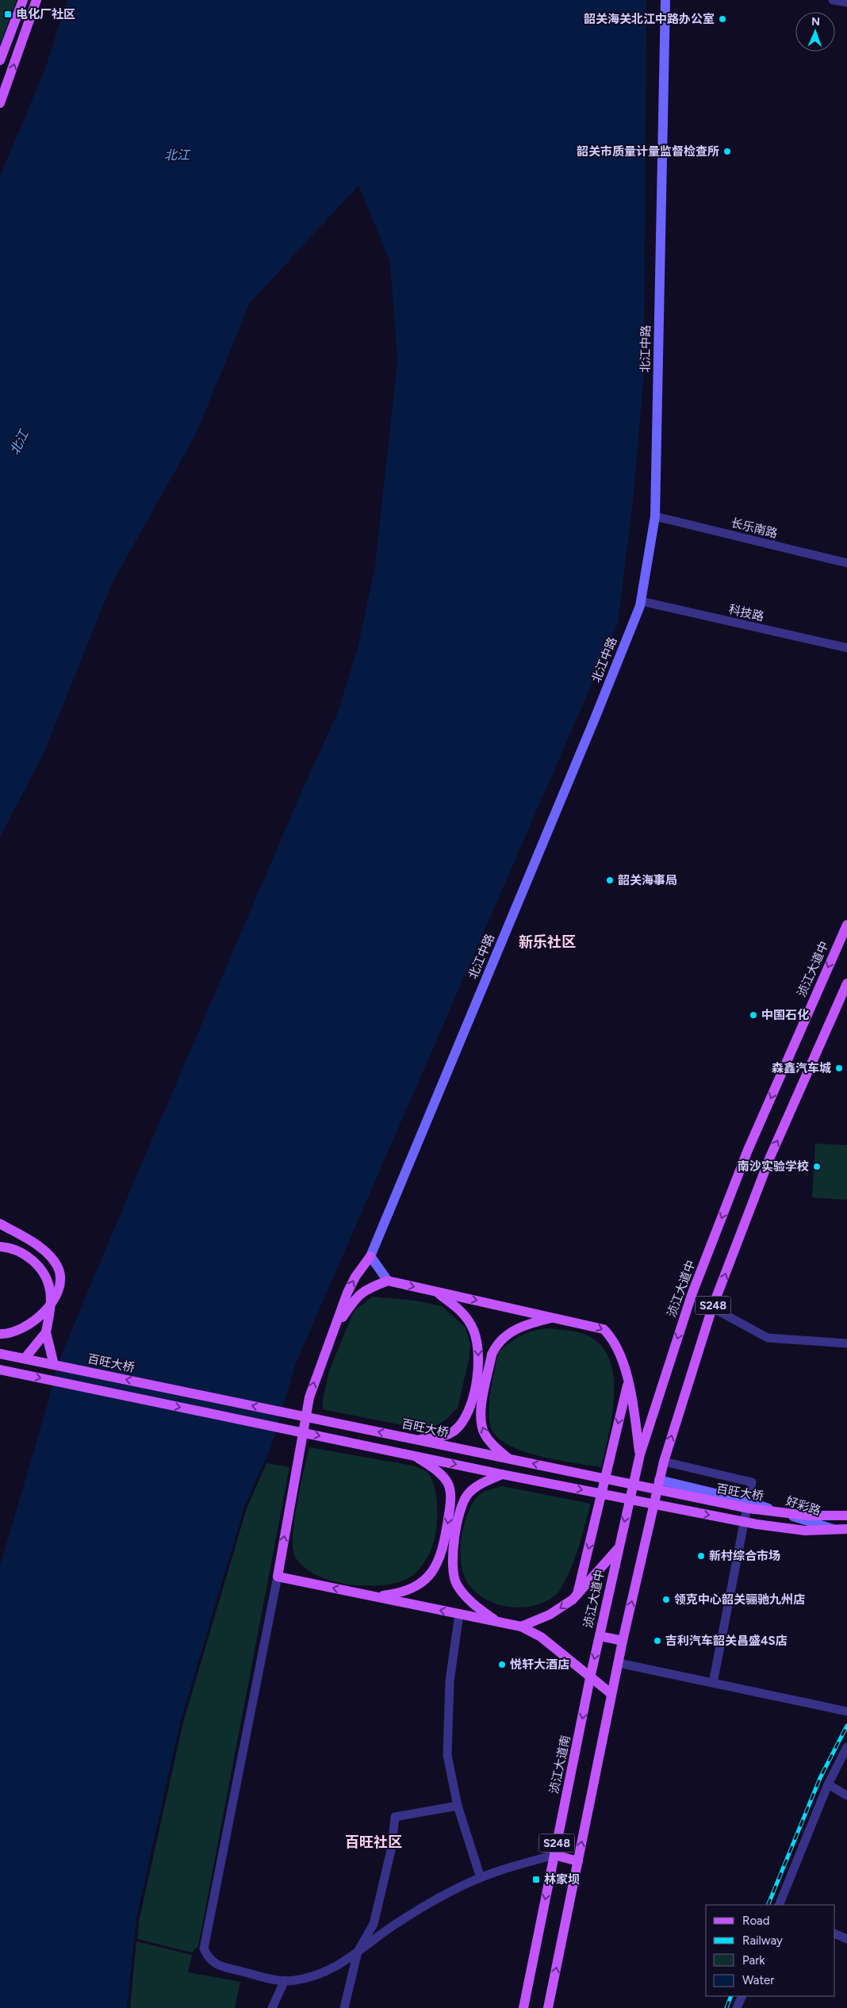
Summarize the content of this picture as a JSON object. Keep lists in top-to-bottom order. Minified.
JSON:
{"streets":{"main road":["浈江大道中","S248","百旺大桥","浈江大道南"],"street":["北江中路","长乐南路","科技路","好彩路"]},"crossings":[["北江中路","长乐南路"],["北江中路","科技路"],["浈江大道中","浈江大道南"],["S248","好彩路"],["S248","浈江大道南"]],"districts":["新乐社区","百旺社区"],"water":["北江"],"places":{"transit":["电化厂社区","林家坝"],"other":["韶关海关北江中路办公室","韶关市质量计量监督检查所","韶关海事局","中国石化","森鑫汽车城","南沙实验学校","新村综合市场","领克中心韶关骊驰九州店","吉利汽车韶关昌盛4S店","悦轩大酒店"]},"legend":["Road","Railway","Park","Water"],"north":"top"}
